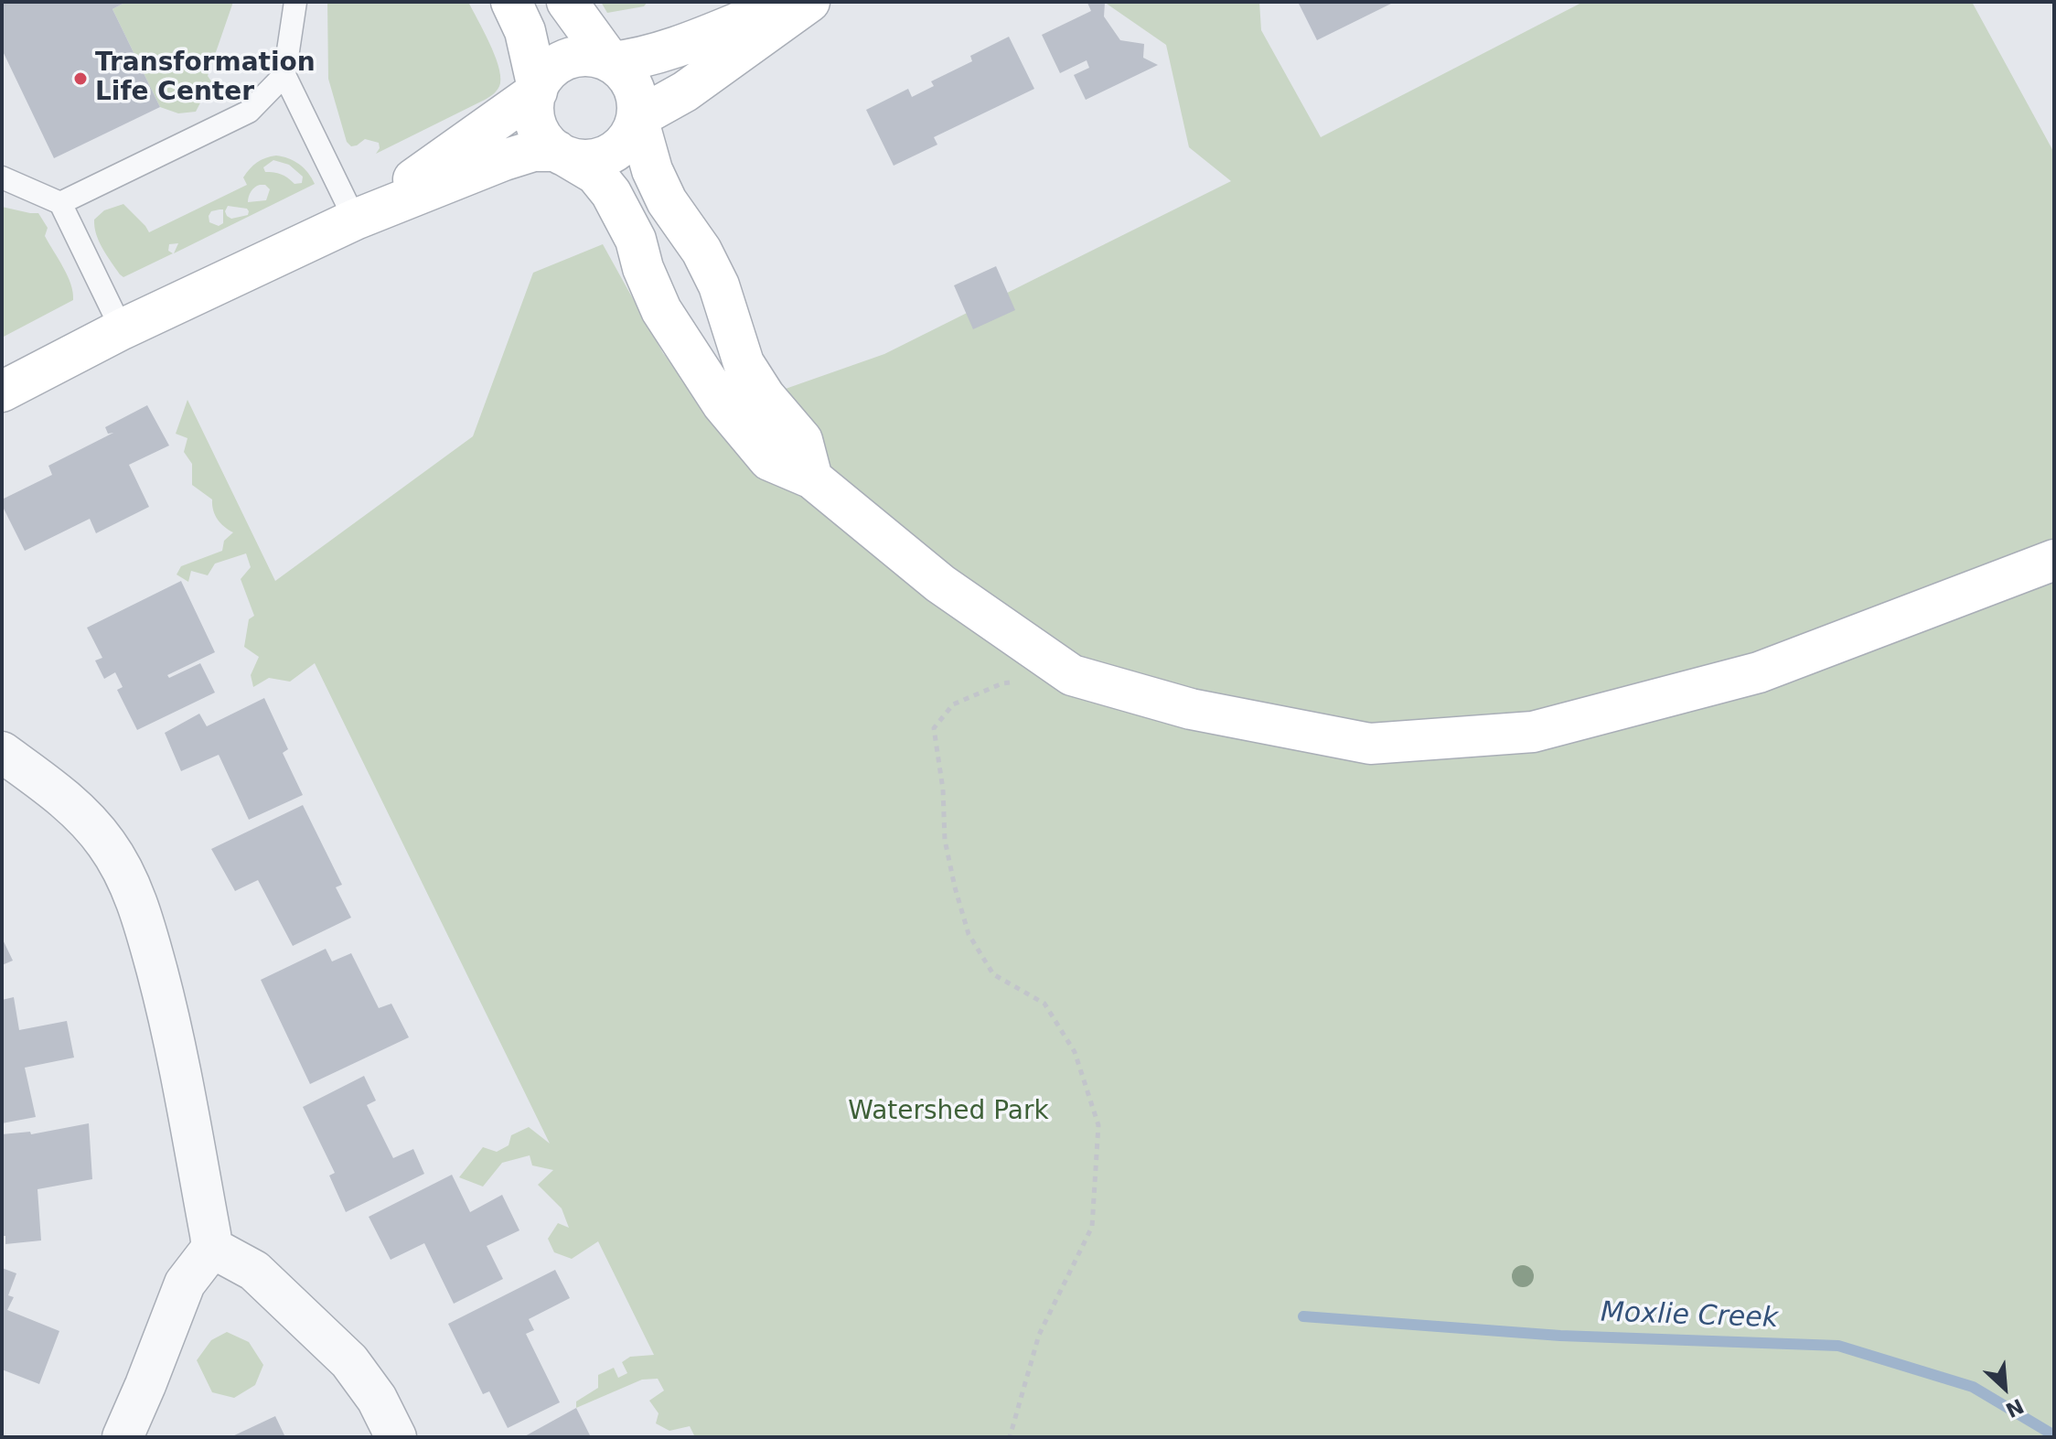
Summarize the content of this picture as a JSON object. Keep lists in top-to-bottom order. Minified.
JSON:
{"water":["Moxlie Creek"],"parks":["Watershed Park"],"places":["Transformation Life Center"],"north":"bottom right"}
